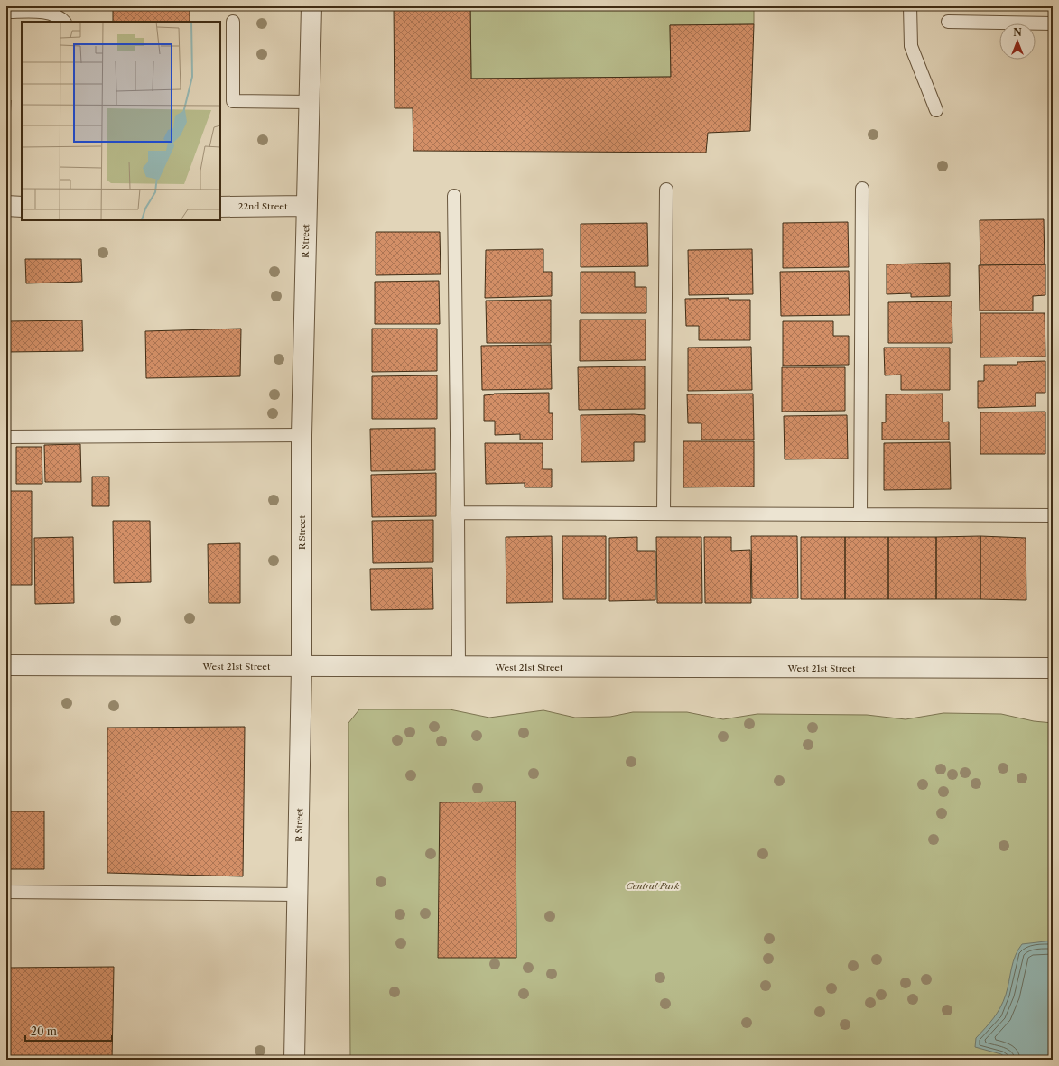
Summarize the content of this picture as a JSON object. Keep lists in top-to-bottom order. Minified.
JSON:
{"streets":{"street":["22nd Street","R Street","West 21st Street"]},"crossings":[["22nd Street","R Street"],["R Street","West 21st Street"]],"parks":["Central Park"],"scale_bar":"20 m","north":"top"}
